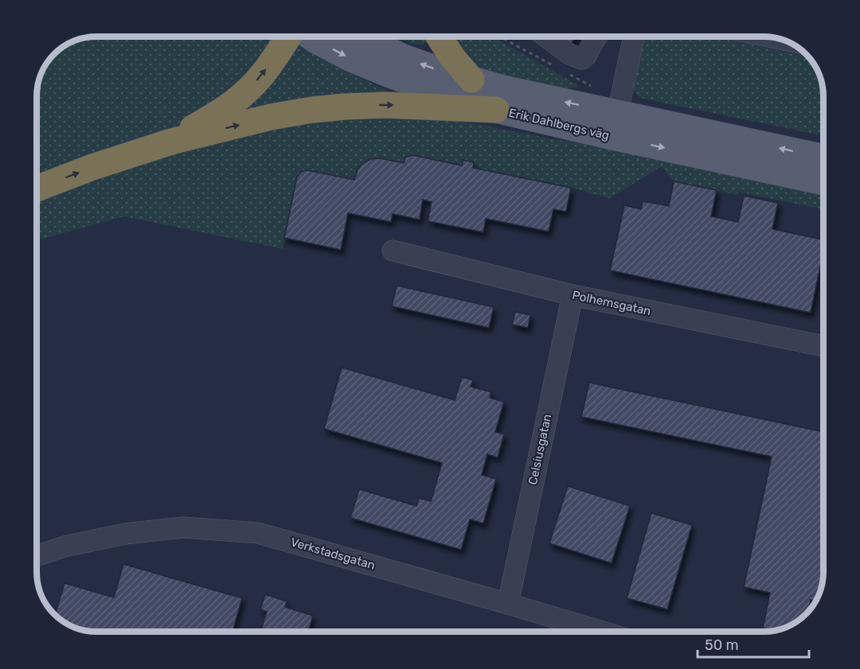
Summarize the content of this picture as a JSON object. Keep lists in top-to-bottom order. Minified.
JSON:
{"streets":{"main road":["Erik Dahlbergs väg"],"street":["Polhemsgatan","Celsiusgatan","Verkstadsgatan"]},"crossings":[["Polhemsgatan","Celsiusgatan"],["Celsiusgatan","Verkstadsgatan"]],"scale_bar":"50 m"}
